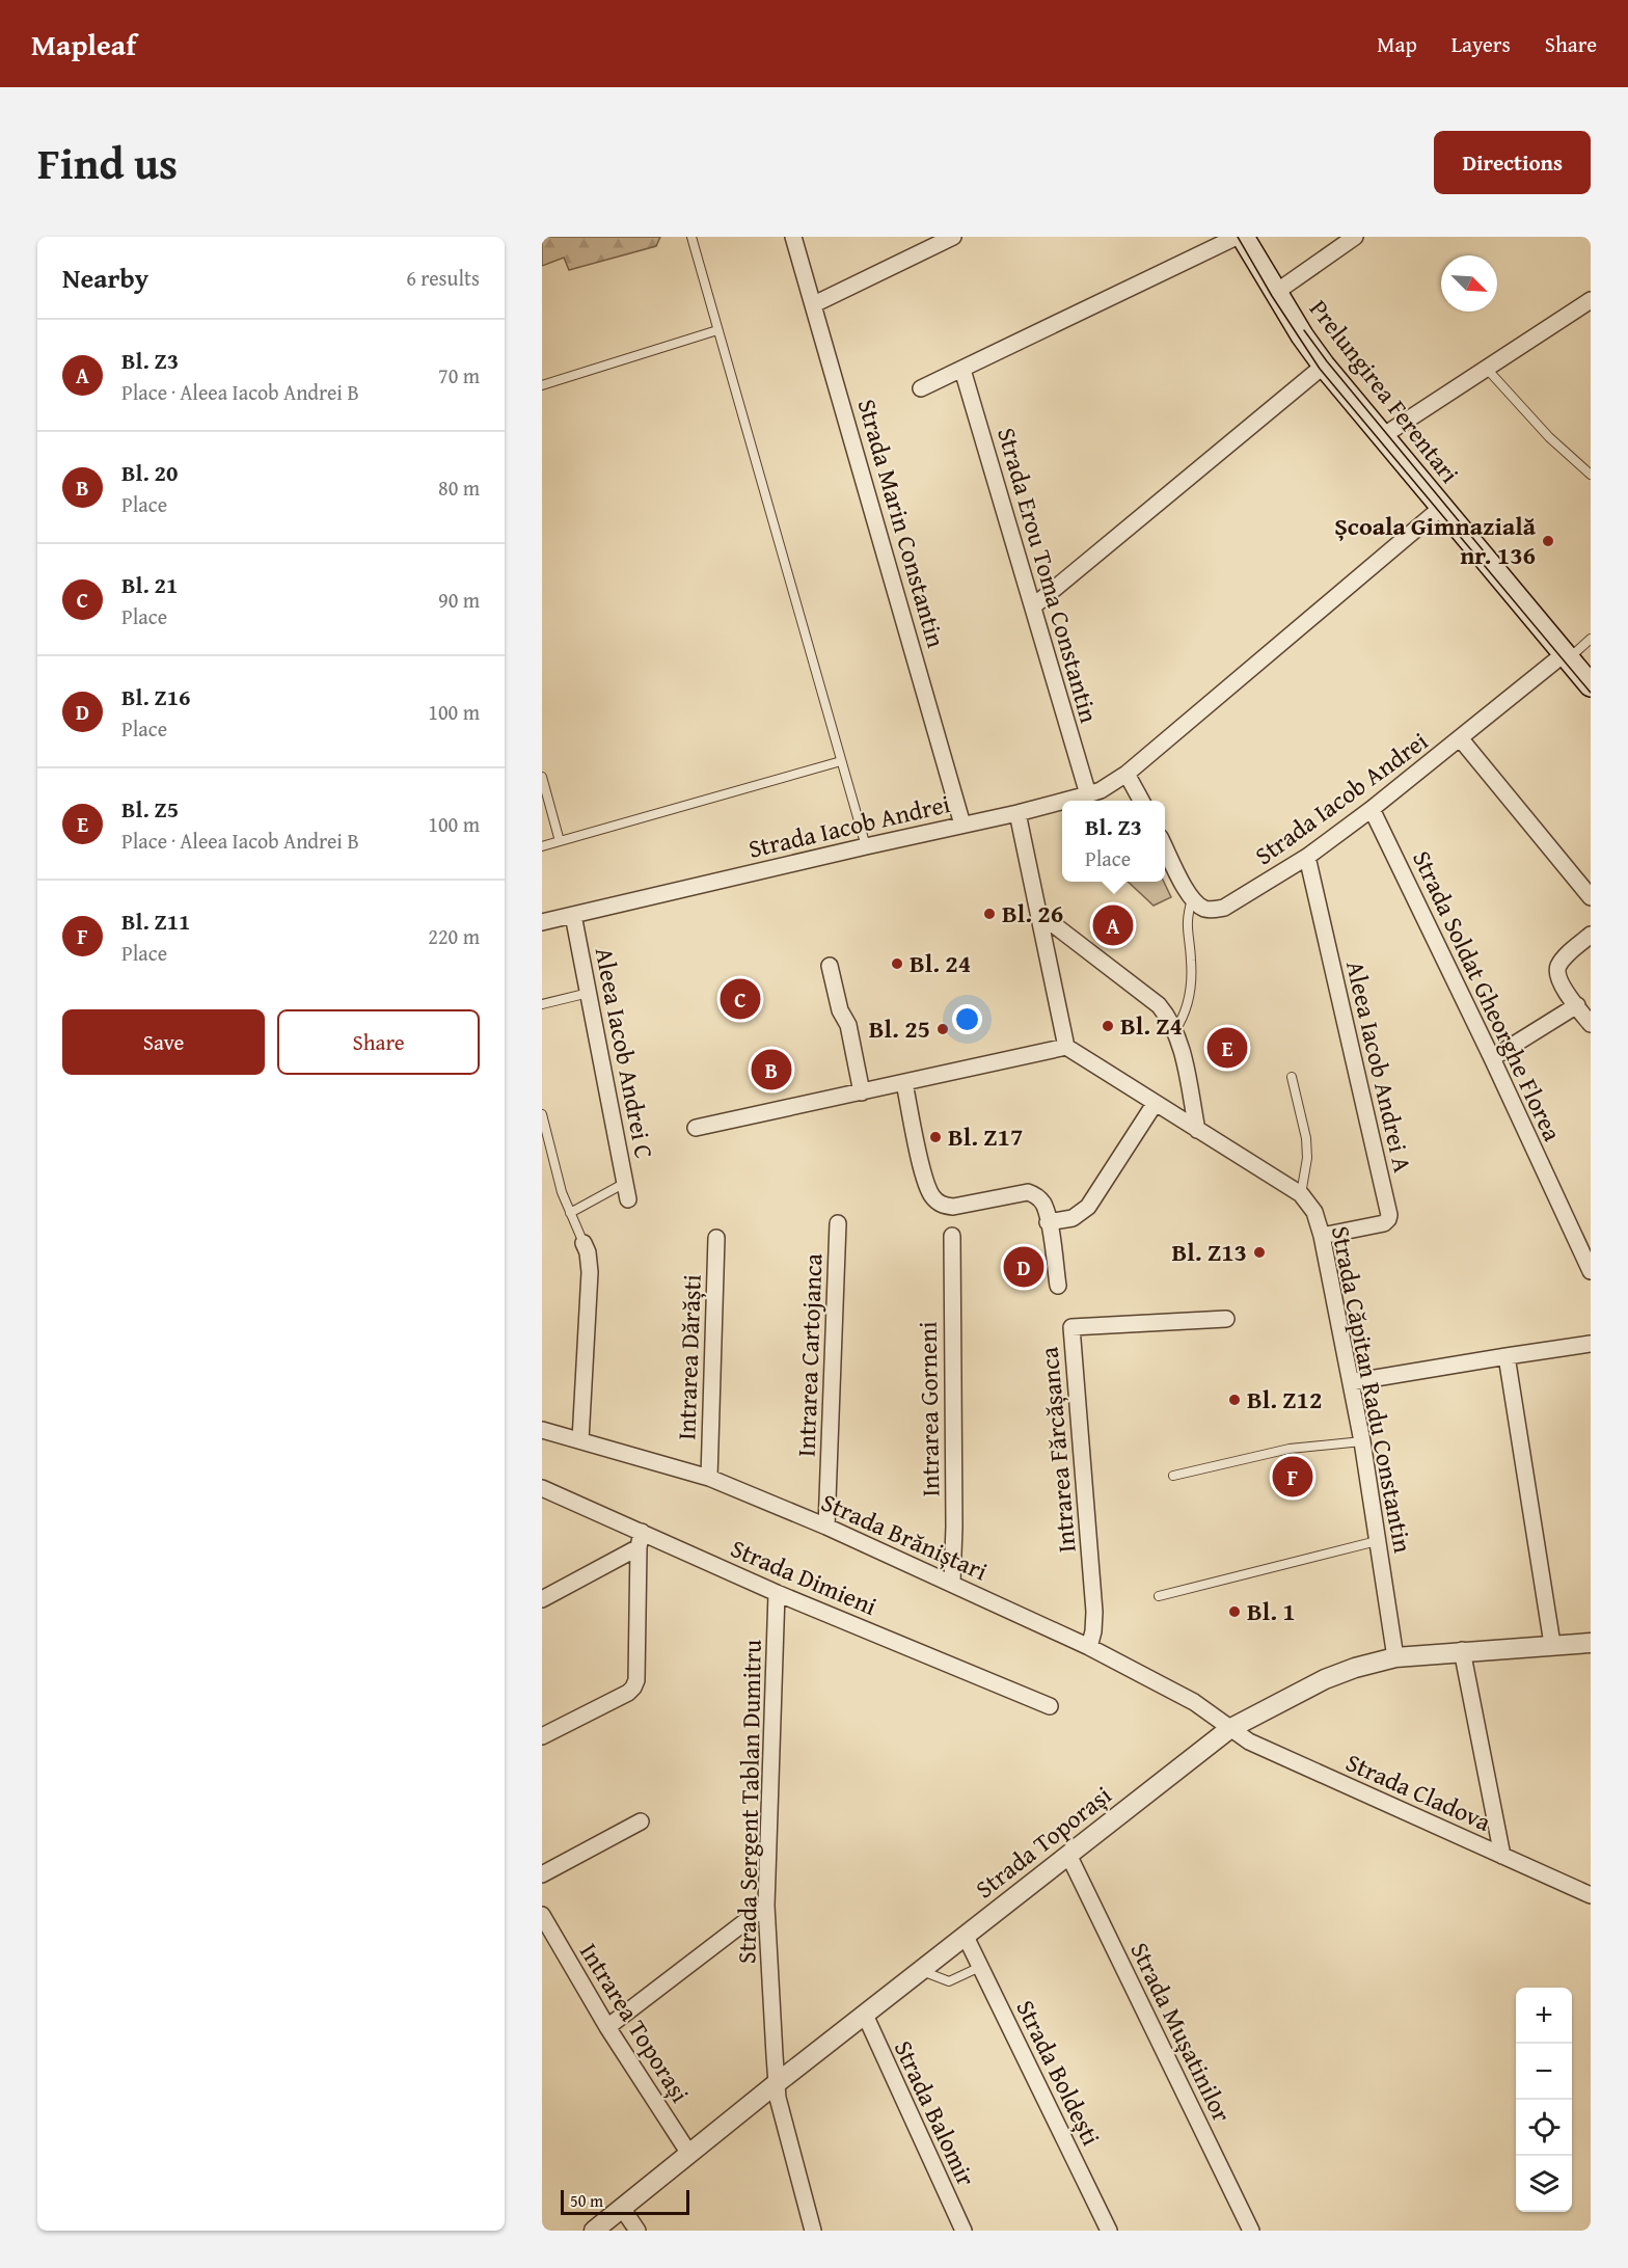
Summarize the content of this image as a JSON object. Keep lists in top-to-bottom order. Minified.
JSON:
{"streets":{"main road":["Prelungirea Ferentari"],"street":["Strada Marin Constantin","Strada Erou Toma Constantin","Strada Iacob Andrei","Strada Soldat Gheorghe Florea","Aleea Iacob Andrei C","Aleea Iacob Andrei A","Intrarea Cartojanca","Intrarea Dărăști","Strada Căpitan Radu Constantin","Intrarea Gorneni","Intrarea Fărcășanca","Strada Brăniștari","Strada Dimieni","Strada Cladova","Strada Sergent Tablan Dumitru","Strada Toporași","Intrarea Toporași","Strada Mușatinilor","Strada Boldești","Strada Balomir"]},"crossings":[["Prelungirea Ferentari","Strada Iacob Andrei"],["Strada Marin Constantin","Strada Iacob Andrei"],["Strada Erou Toma Constantin","Strada Iacob Andrei"],["Strada Iacob Andrei","Strada Soldat Gheorghe Florea"],["Strada Iacob Andrei","Aleea Iacob Andrei C"],["Strada Iacob Andrei","Aleea Iacob Andrei A"],["Aleea Iacob Andrei A","Strada Căpitan Radu Constantin"],["Intrarea Cartojanca","Strada Brăniștari"],["Intrarea Dărăști","Strada Brăniștari"],["Strada Căpitan Radu Constantin","Strada Toporași"],["Intrarea Gorneni","Strada Brăniștari"],["Intrarea Fărcășanca","Strada Brăniștari"],["Strada Brăniștari","Strada Cladova"],["Strada Brăniștari","Strada Toporași"],["Strada Dimieni","Strada Sergent Tablan Dumitru"],["Strada Cladova","Strada Toporași"],["Strada Sergent Tablan Dumitru","Strada Toporași"],["Strada Toporași","Intrarea Toporași"],["Strada Toporași","Strada Mușatinilor"],["Strada Toporași","Strada Boldești"],["Strada Toporași","Strada Balomir"]],"places":["Școala Gimnazială nr. 136","Bl. 26","Bl. 24","Bl. Z4","Bl. 25","Bl. Z17","Bl. Z13","Bl. Z12","Bl. 1"],"scale_bar":"50 m","north":"bottom right","page":{"header":"Mapleaf","nav":["Map","Layers","Share"],"title":"Find us","buttons":["Directions",["Save","Share"]],"heading":["Nearby","6 results"],"list":[{"mark":"A","name":"Bl. Z3","note":"Place · Aleea Iacob Andrei B","value":"70 m"},{"mark":"B","name":"Bl. 20","note":"Place","value":"80 m"},{"mark":"C","name":"Bl. 21","note":"Place","value":"90 m"},{"mark":"D","name":"Bl. Z16","note":"Place","value":"100 m"},{"mark":"E","name":"Bl. Z5","note":"Place · Aleea Iacob Andrei B","value":"100 m"},{"mark":"F","name":"Bl. Z11","note":"Place","value":"220 m"}],"popup":["Bl. Z3","Place"],"pins":["A","C","E","B","D","F"],"map_buttons":["+","−"],"scale":"50 m"}}
